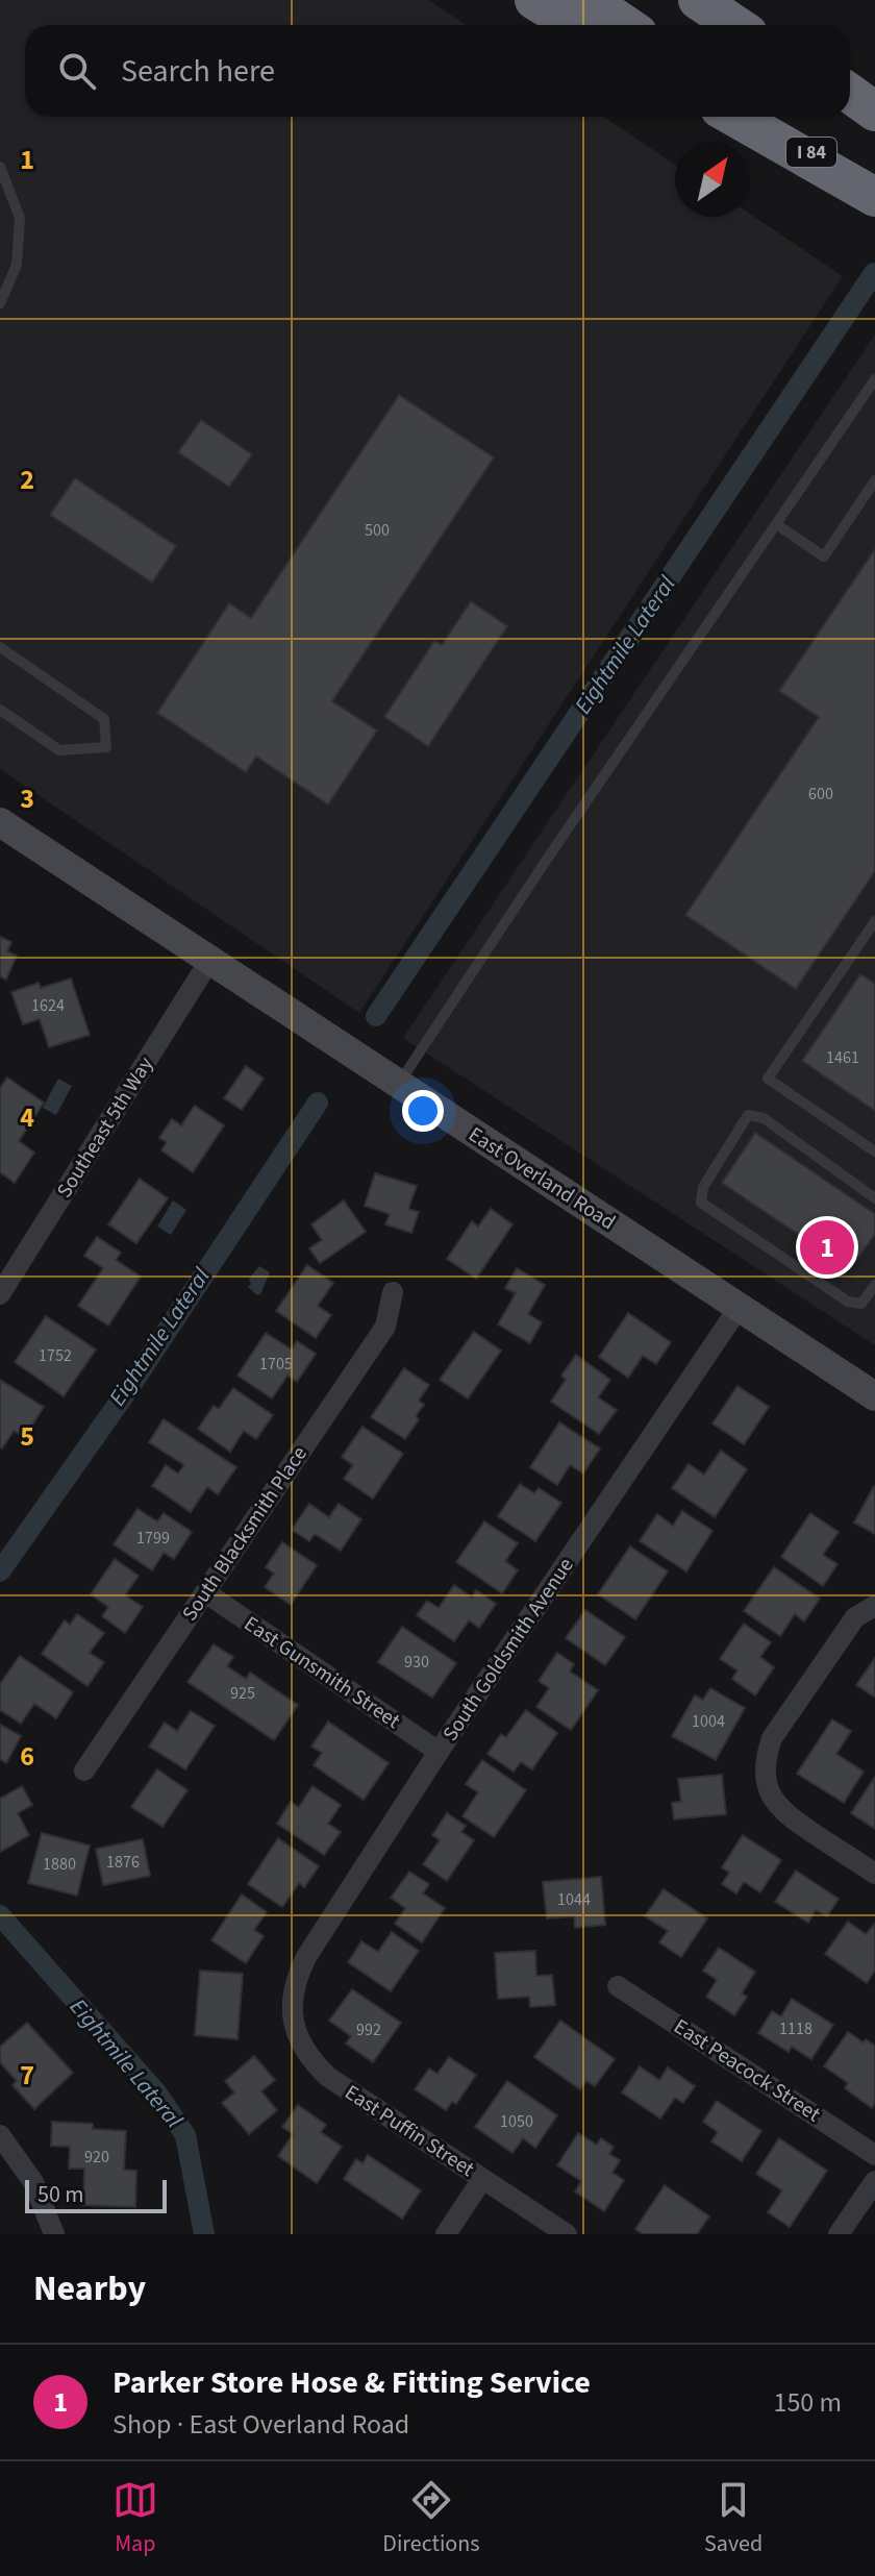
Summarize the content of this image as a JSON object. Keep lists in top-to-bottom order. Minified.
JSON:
{"streets":{"highway":["I 84"],"main road":["East Overland Road"],"street":["Southeast 5th Way","South Blacksmith Place","South Goldsmith Avenue","East Gunsmith Street","East Peacock Street","East Puffin Street"]},"crossings":[["Southeast 5th Way","East Overland Road"],["East Overland Road","South Goldsmith Avenue"],["South Blacksmith Place","East Gunsmith Street"],["South Goldsmith Avenue","East Gunsmith Street"],["South Goldsmith Avenue","East Puffin Street"]],"water":["Eightmile Lateral"],"house_numbers":["500","600","1624","1461","1752","1705","1799","930","925","1004","1876","1880","1044","1118","992","1050","920"],"scale_bar":"50 m","north":"top right","page":{"search":"Search here","pins":"1","scale":"50 m","heading":"Nearby","list":[{"mark":"1","name":"Parker Store Hose & Fitting Service","note":"Shop · East Overland Road","value":"150 m"}],"nav":["Map","Directions","Saved"]},"grid":{"rows":["1","2","3","4","5","6","7"]}}
